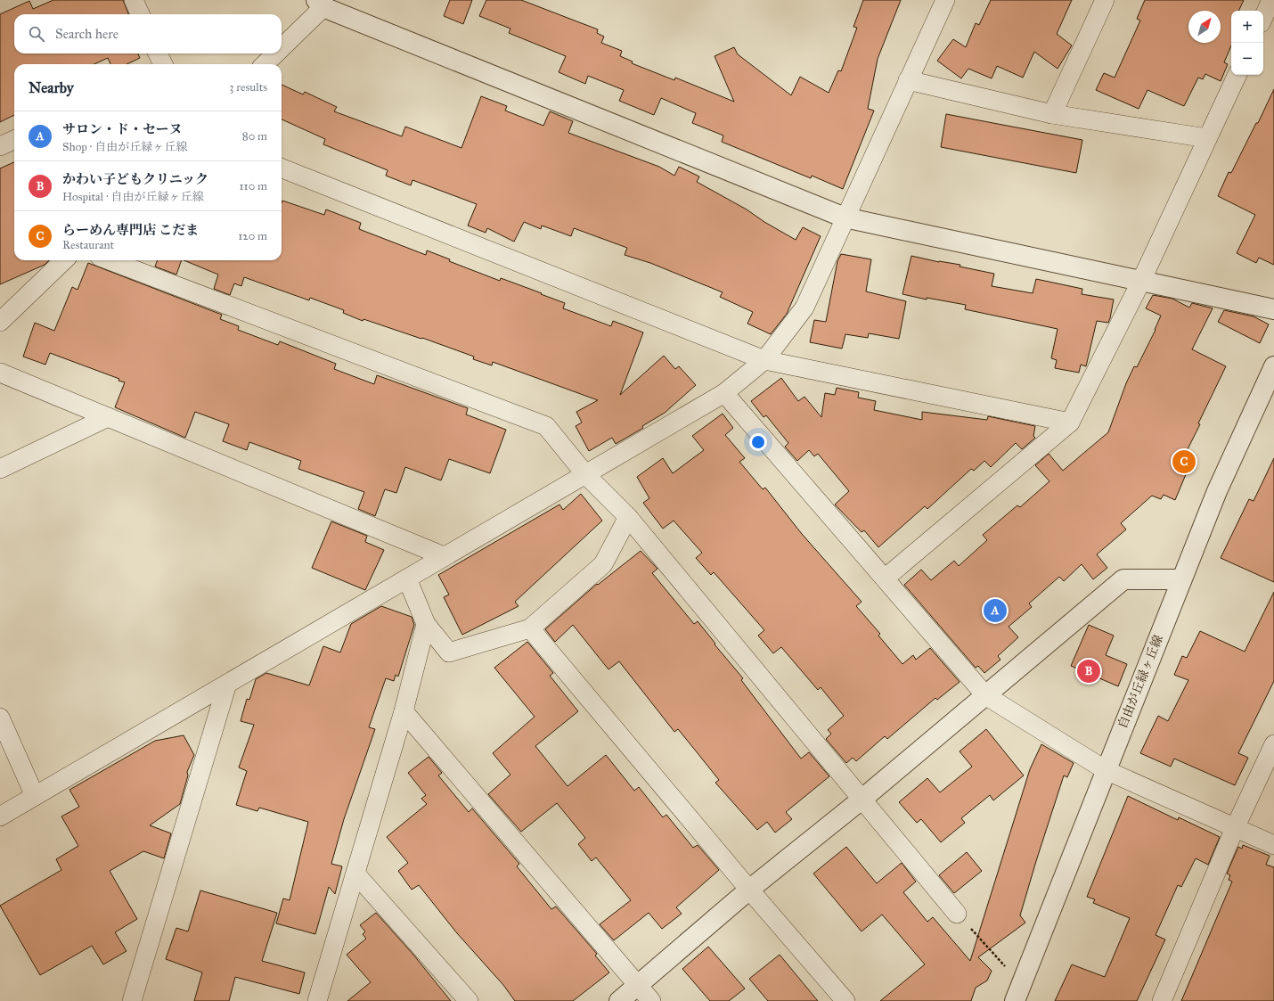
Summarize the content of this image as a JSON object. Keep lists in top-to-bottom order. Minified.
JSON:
{"streets":{"street":["自由が丘緑ヶ丘線"]},"north":"top right","page":{"map_buttons":["+","−"],"search":"Search here","heading":["Nearby","3 results"],"list":[{"mark":"A","name":"サロン・ド・セーヌ","note":"Shop · 自由が丘緑ヶ丘線","value":"80 m"},{"mark":"B","name":"かわい子どもクリニック","note":"Hospital · 自由が丘緑ヶ丘線","value":"110 m"},{"mark":"C","name":"らーめん専門店 こだま","note":"Restaurant","value":"120 m"}],"pins":["C","A","B"]}}
